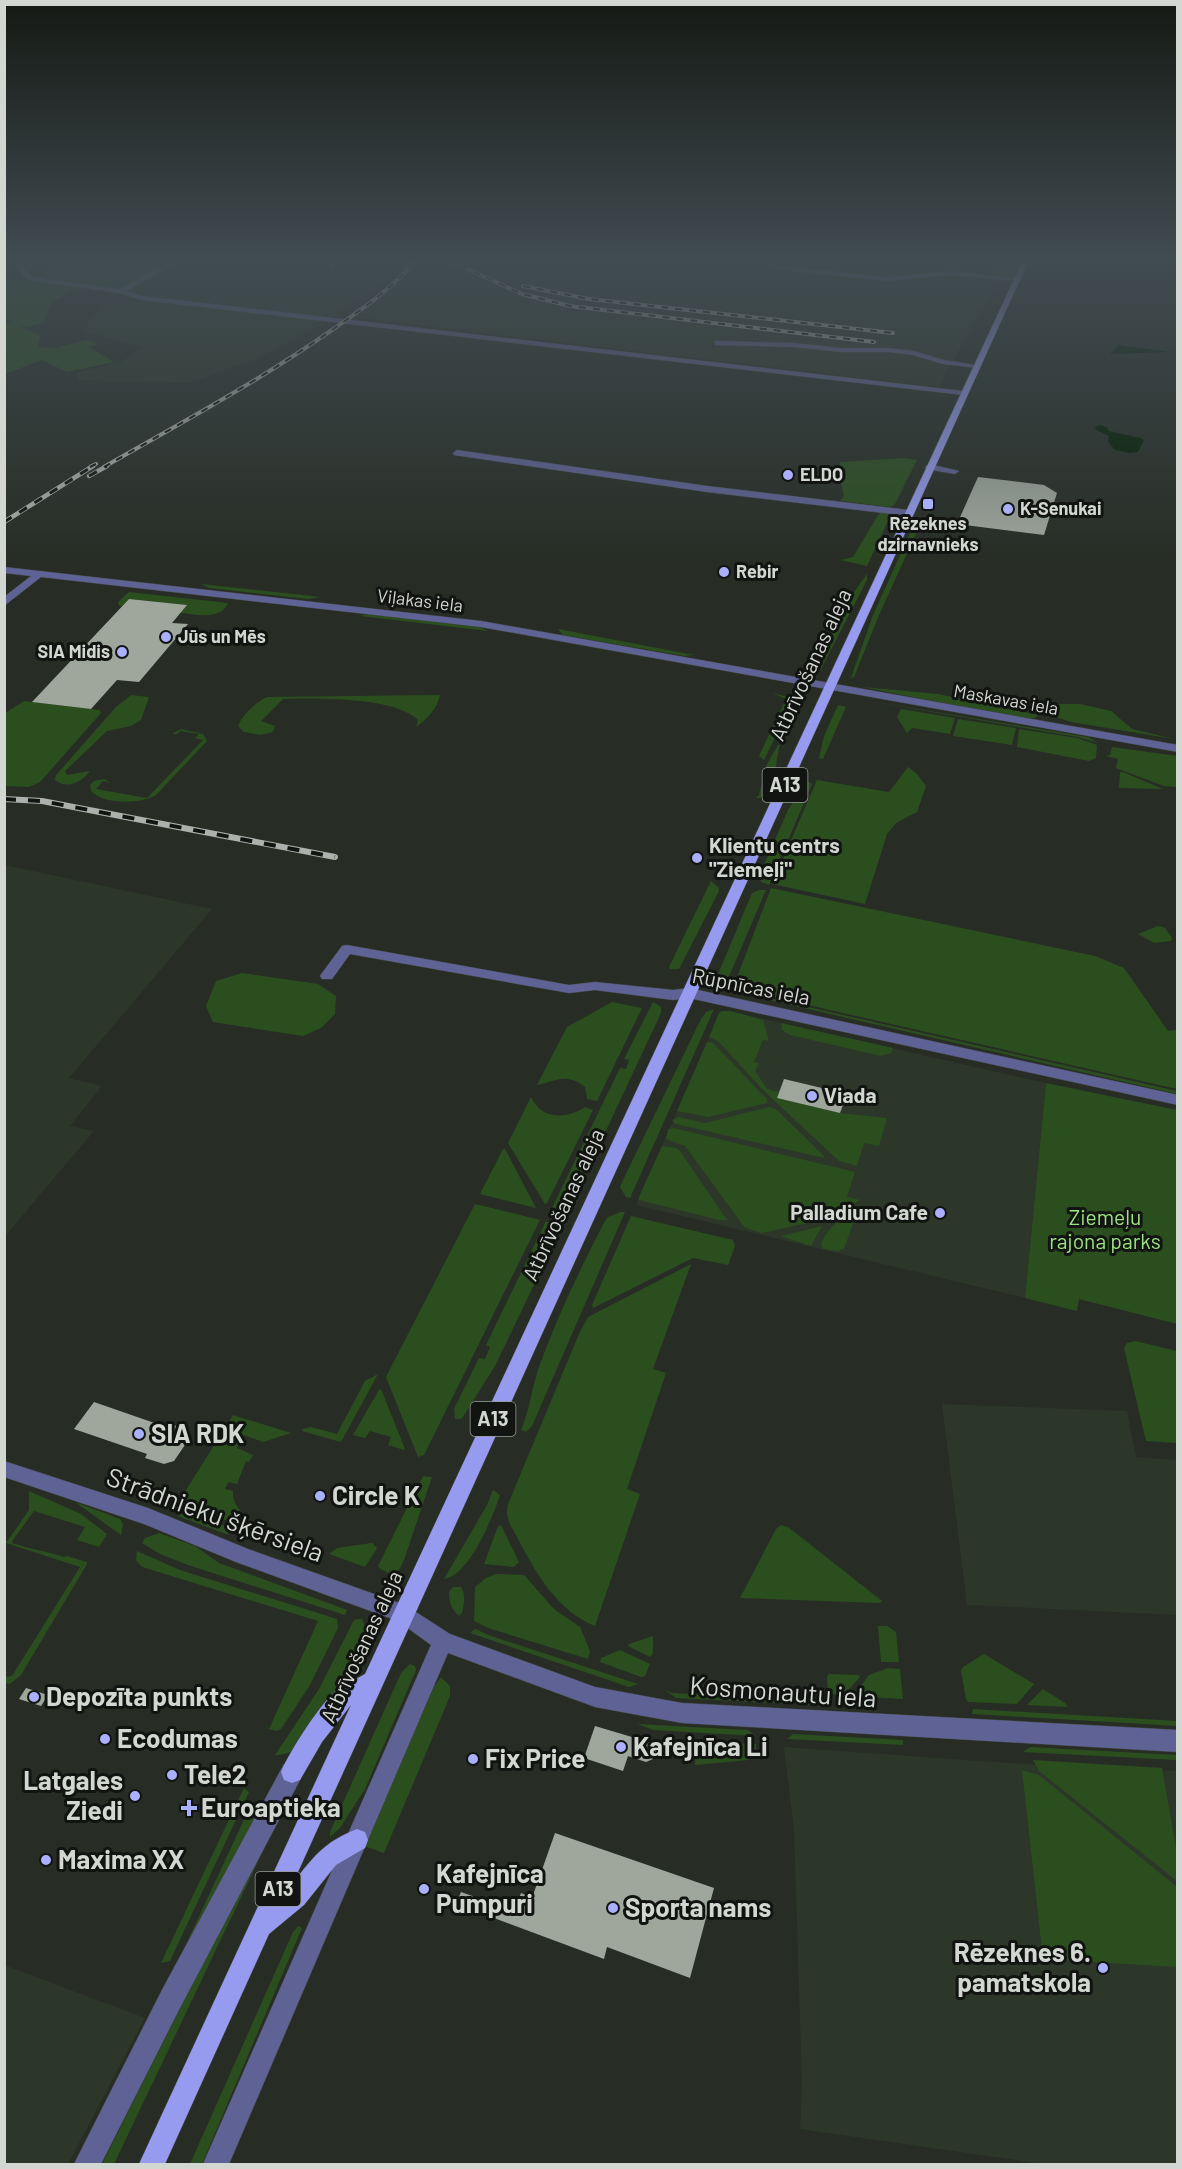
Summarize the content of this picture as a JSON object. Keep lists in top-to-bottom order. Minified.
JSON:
{"streets":{"main road":["Atbrīvošanas aleja","A13"],"street":["Viļakas iela","Maskavas iela","Rūpnīcas iela","Strādnieku šķērsiela","Kosmonautu iela"]},"crossings":[["Viļakas iela","Atbrīvošanas aleja"],["Viļakas iela","Maskavas iela"],["Atbrīvošanas aleja","Maskavas iela"],["Atbrīvošanas aleja","Rūpnīcas iela"],["Atbrīvošanas aleja","Strādnieku šķērsiela"],["Atbrīvošanas aleja","Kosmonautu iela"],["Strādnieku šķērsiela","Kosmonautu iela"]],"parks":["Ziemeļu rajona parks"],"places":{"other":["ELDO","K-Senukai","Rebir","Jūs un Mēs","SIA Midis","Klientu centrs \"Ziemeļi\"","Viada","Palladium Cafe","SIA RDK","Circle K","Depozīta punkts","Ecodumas","Kafejnīca Li","Fix Price","Tele2","Latgales Ziedi","Maxima XX","Kafejnīca Pumpuri","Sporta nams","Rēzeknes 6. pamatskola"],"transit":["Rēzeknes dzirnavnieks"],"health":["Euroaptieka"]}}
